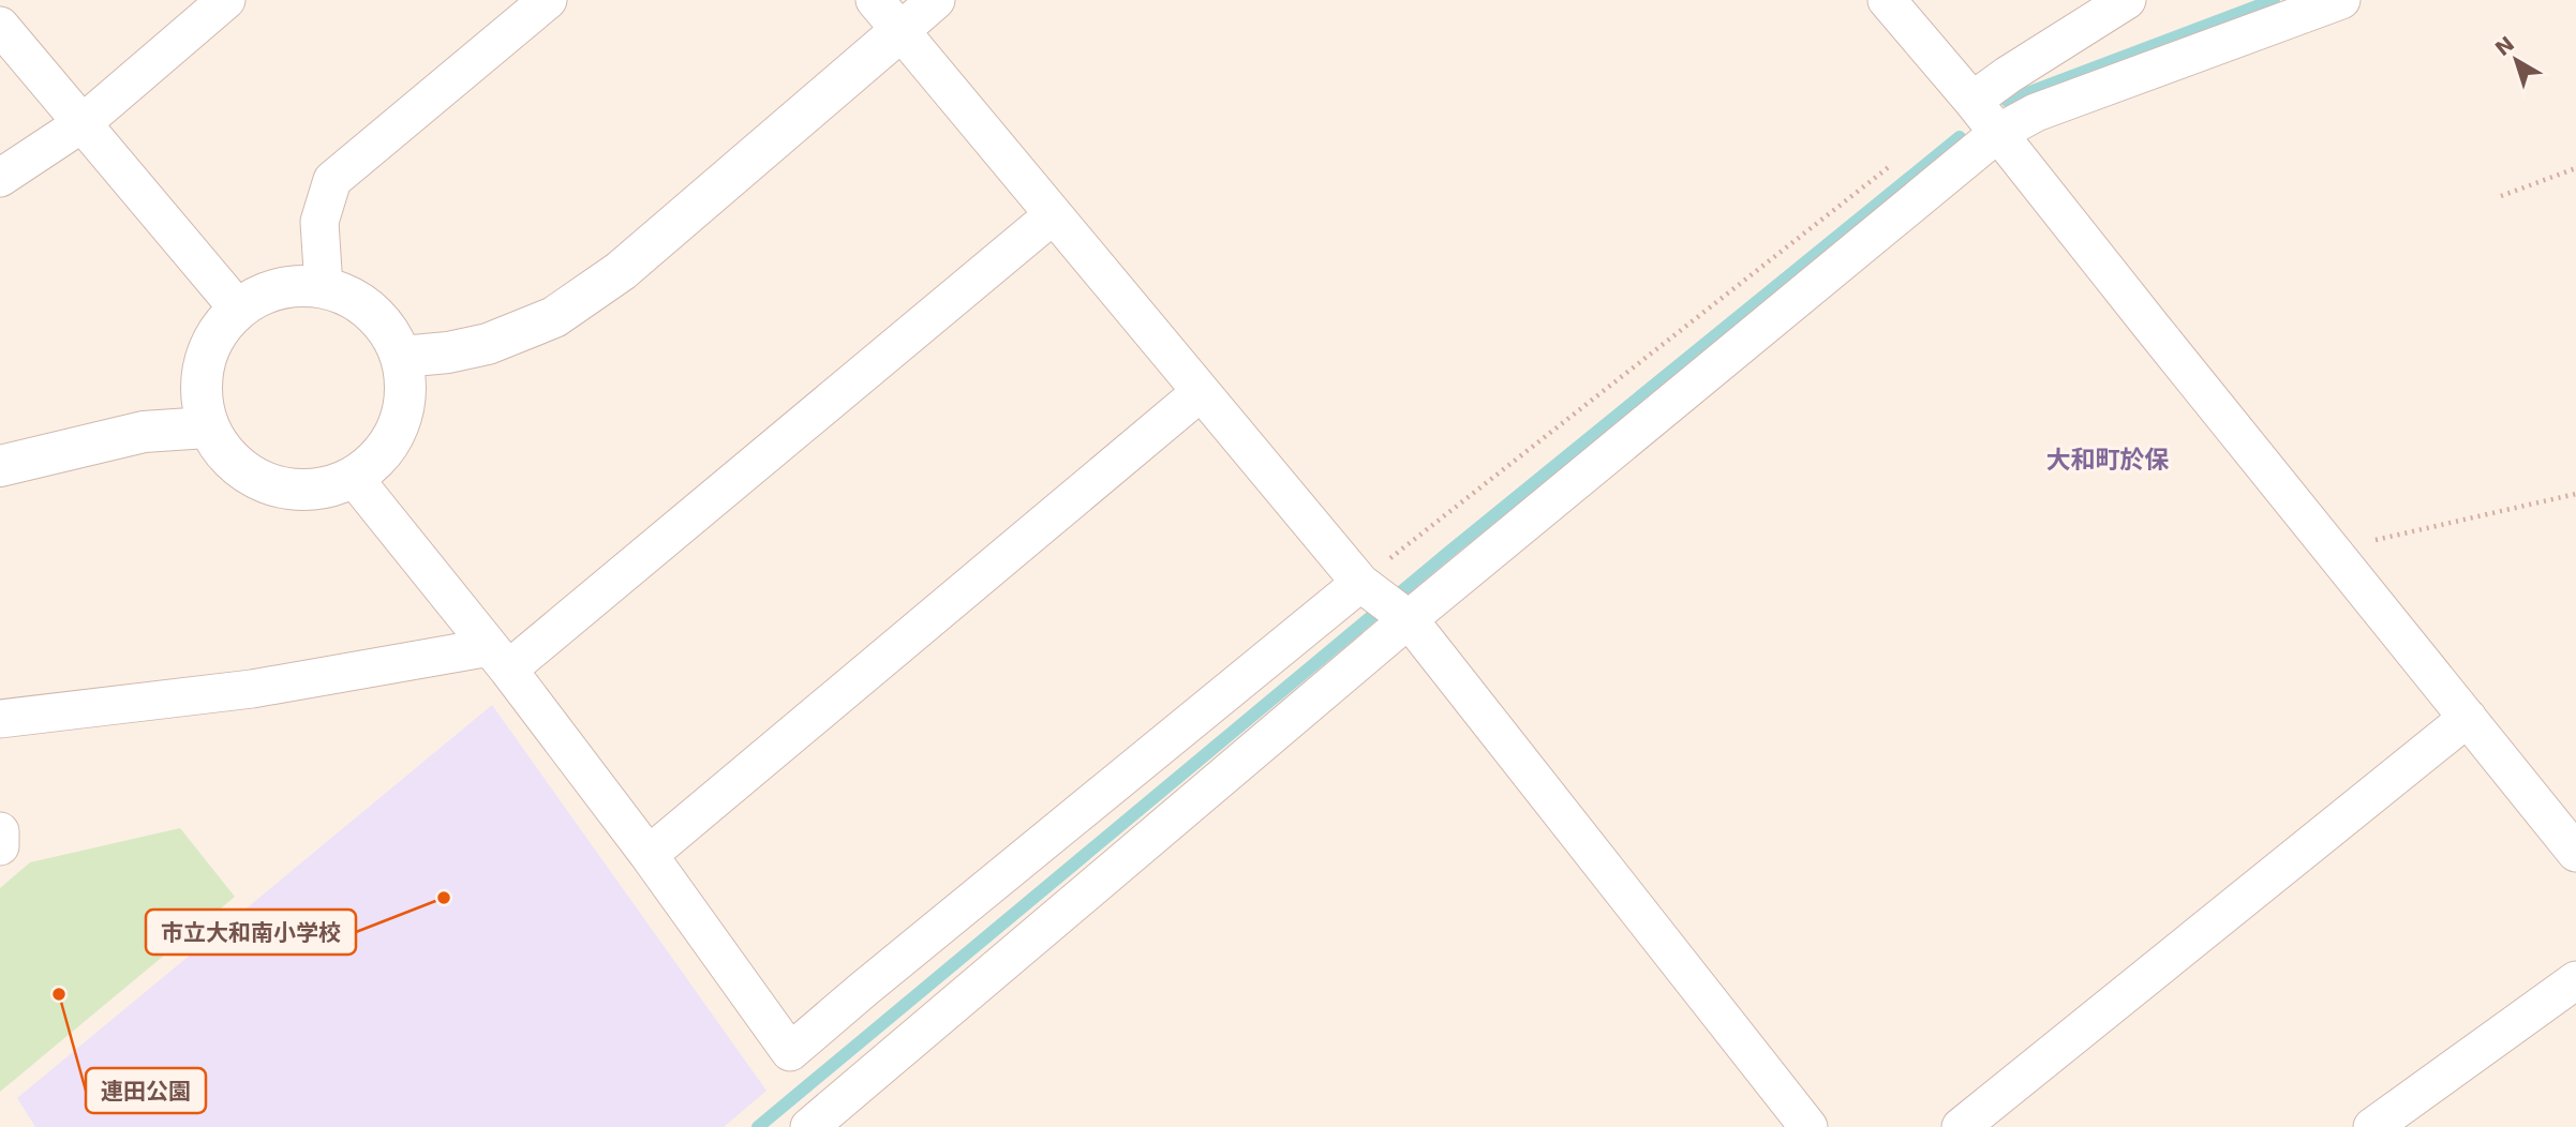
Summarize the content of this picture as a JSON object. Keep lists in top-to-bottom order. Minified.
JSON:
{"districts":["大和町於保"],"places":["市立大和南小学校","連田公園"],"north":"top left"}
